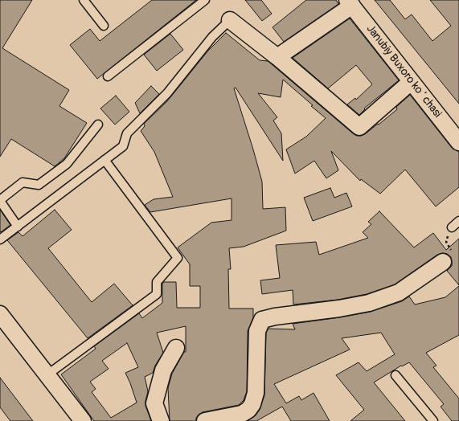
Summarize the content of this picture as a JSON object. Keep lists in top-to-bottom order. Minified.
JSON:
{"streets":{"street":["Janubiy Buxoro koʻchasi"]}}
